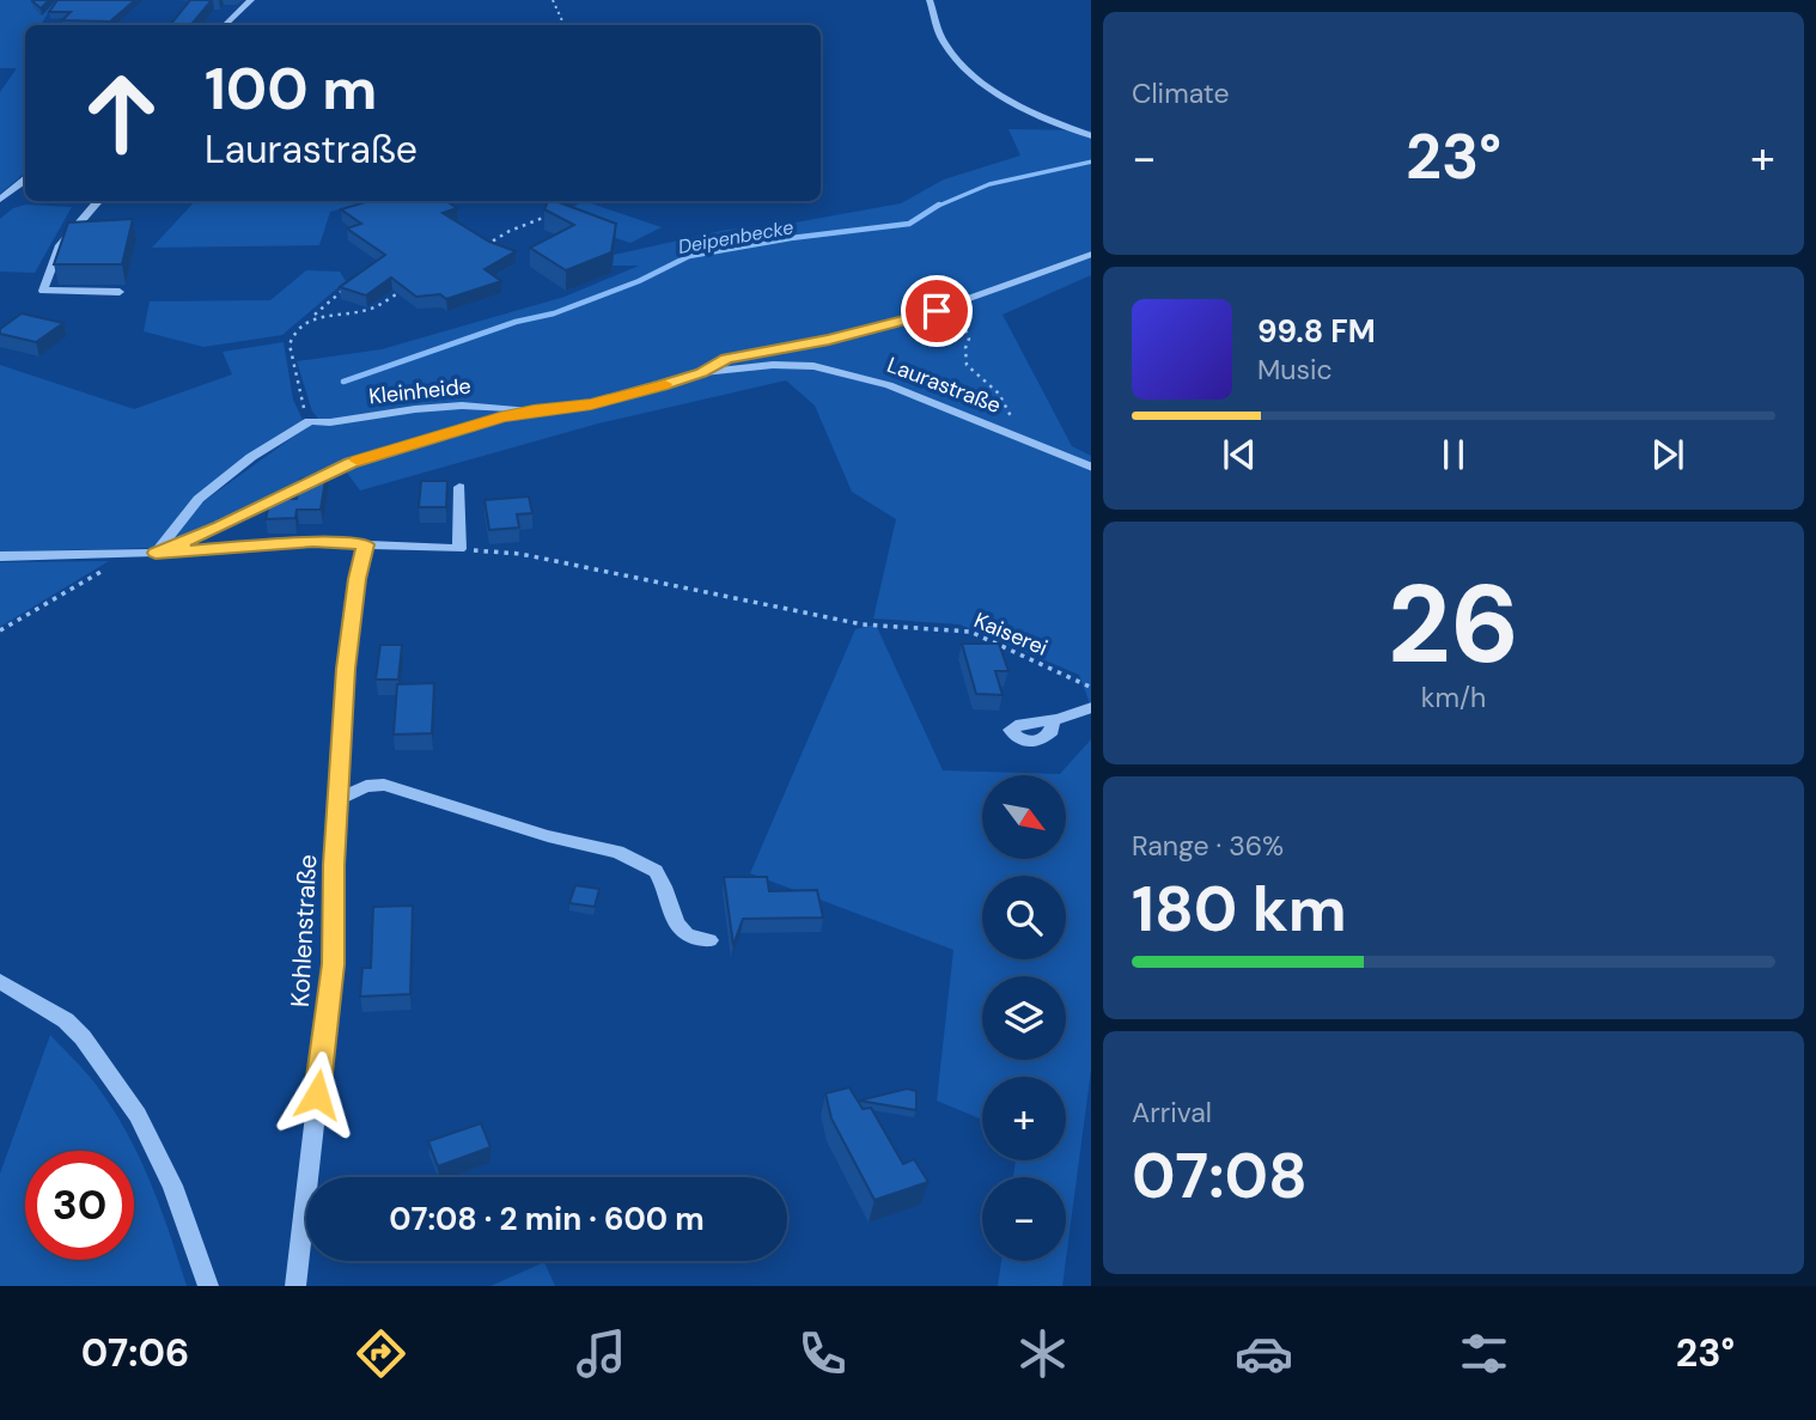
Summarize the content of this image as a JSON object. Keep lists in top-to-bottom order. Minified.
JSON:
{"streets":{"street":["Laurastraße","Kleinheide","Kohlenstraße"],"path":["Kaiserei"]},"crossings":[["Laurastraße","Kleinheide"],["Laurastraße","Kaiserei"],["Laurastraße","Kohlenstraße"]],"water":["Deipenbecke"],"north":"bottom right","page":{"tile":["Climate",["26","km/h"],["Range · 36%","180 km"],["Arrival","07:08"]],"turn":["100 m","Laurastraße"],"heat":["−","23°","+"],"song":["99.8 FM","Music"],"map_buttons":["+","−"],"limit":"30","trip":"07:08 · 2 min · 600 m","tabs":["07:06","23°"]}}
